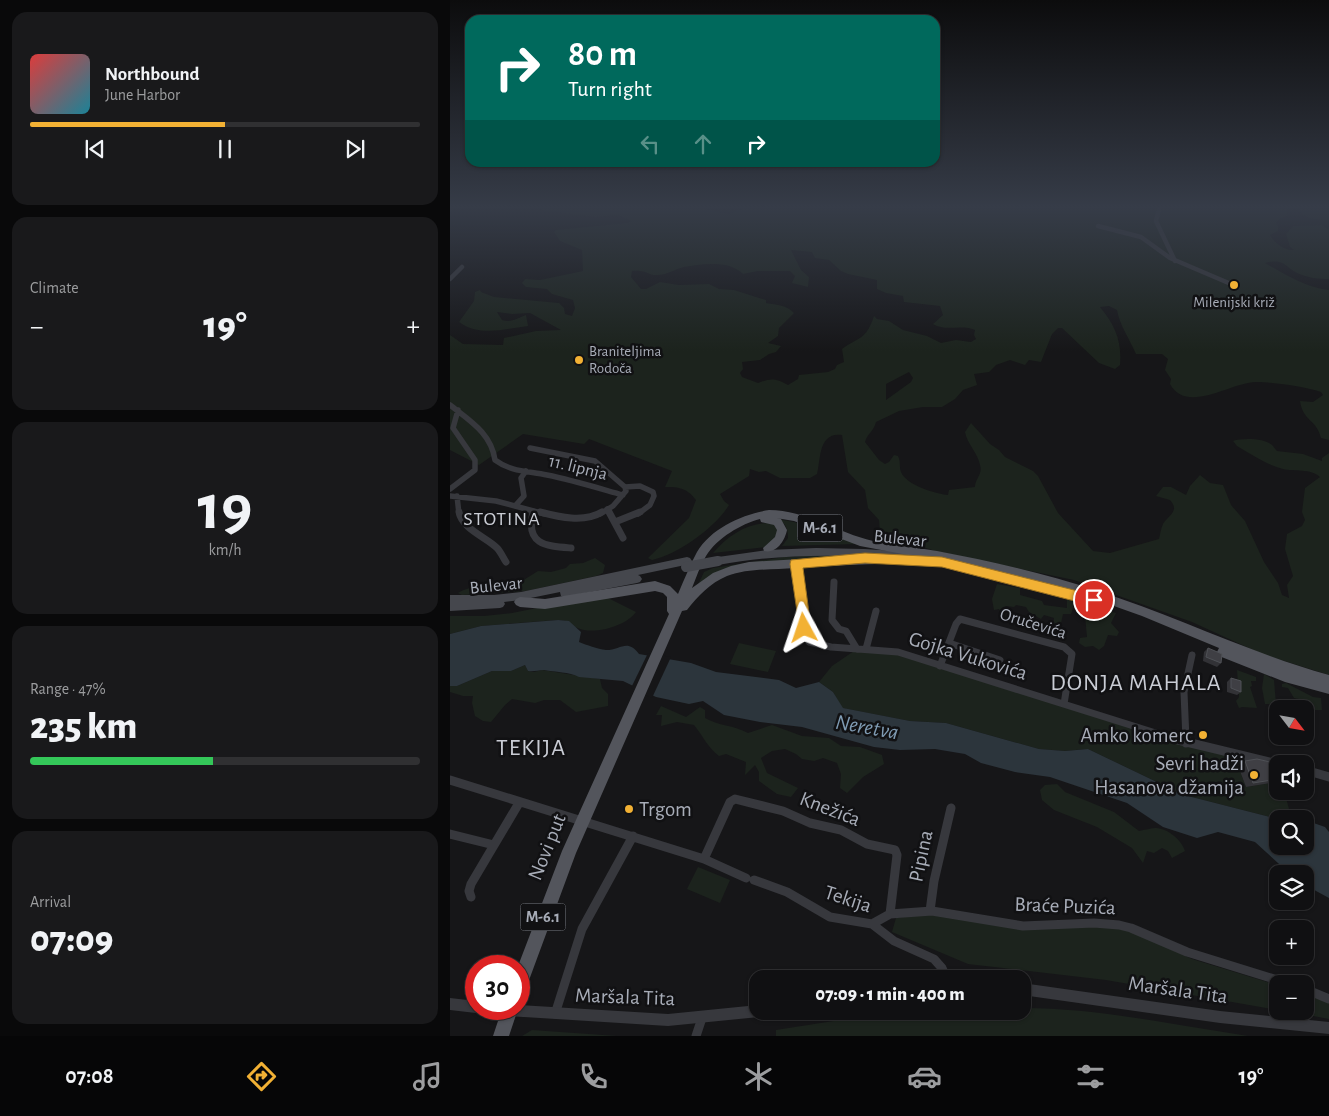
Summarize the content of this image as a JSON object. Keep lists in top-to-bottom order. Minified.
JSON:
{"streets":{"main road":["M-6.1","Bulevar","Novi put"],"street":["11. lipnja","Oručevića","Gojka Vukovića","Knežića","Pipina","Tekija","Braće Puzića","Maršala Tita"]},"crossings":[["M-6.1","Bulevar"],["M-6.1","Gojka Vukovića"],["M-6.1","Novi put"],["Oručevića","Gojka Vukovića"],["Knežića","Tekija"],["Knežića","Braće Puzića"],["Novi put","Tekija"],["Pipina","Braće Puzića"]],"districts":["STOTINA","DONJA MAHALA","TEKIJA"],"water":["Neretva"],"places":["Milenijski križ","Braniteljima Rodoča","Amko komerc","Sevri hadži Hasanova džamija","Trgom"],"north":"bottom right","page":{"turn":["80 m","Turn right"],"song":["Northbound","June Harbor"],"tile":["Climate",["19","km/h"],["Range · 47%","235 km"],["Arrival","07:09"]],"heat":["−","19°","+"],"map_buttons":["+","−"],"limit":"30","trip":"07:09 · 1 min · 400 m","tabs":["07:08","19°"]}}
